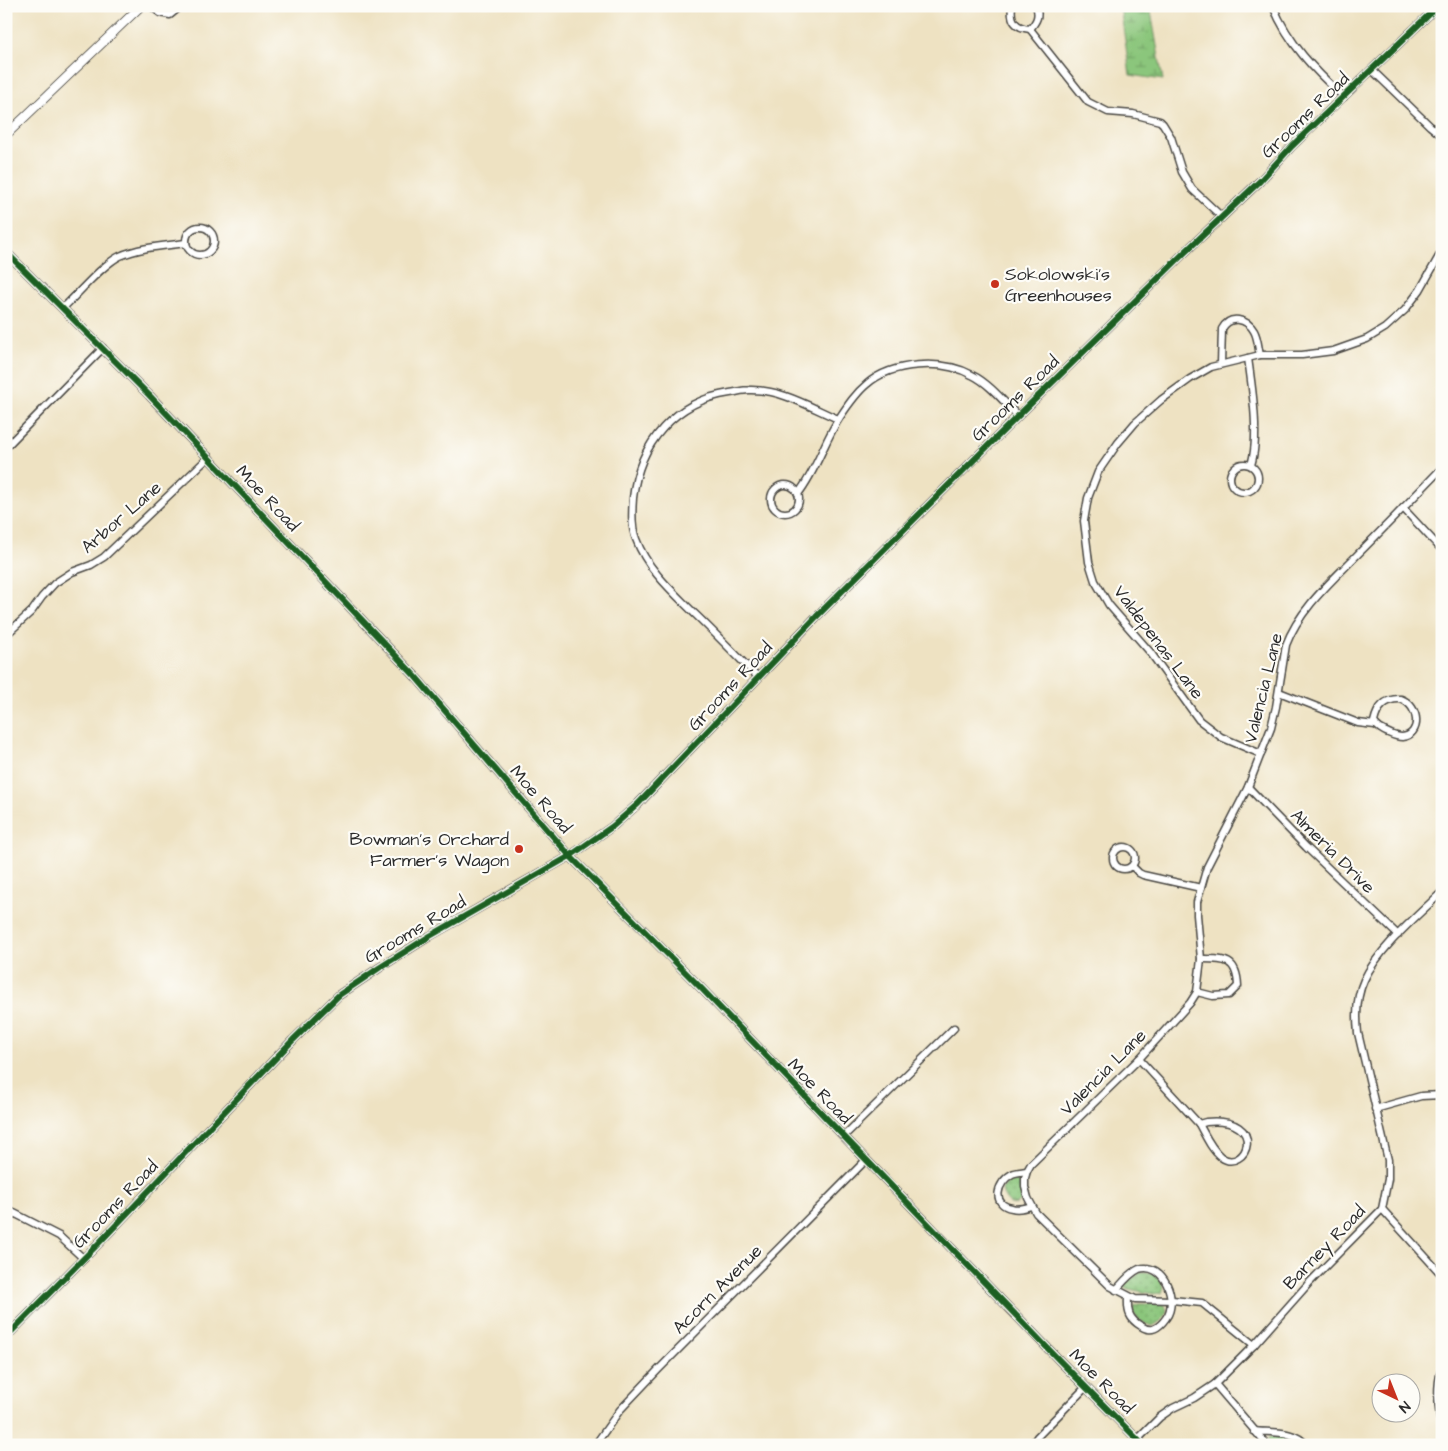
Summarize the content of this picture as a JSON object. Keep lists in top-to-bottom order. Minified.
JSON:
{"streets":{"street":["Grooms Road","Moe Road","Arbor Lane","Valdepenas Lane","Valencia Lane","Almeria Drive","Barney Road","Acorn Avenue"]},"crossings":[["Grooms Road","Moe Road"],["Moe Road","Arbor Lane"],["Moe Road","Barney Road"],["Moe Road","Acorn Avenue"],["Valdepenas Lane","Valencia Lane"],["Valencia Lane","Almeria Drive"],["Almeria Drive","Barney Road"]],"places":["Sokolowski's Greenhouses","Bowman's Orchard Farmer's Wagon"],"north":"bottom right"}
